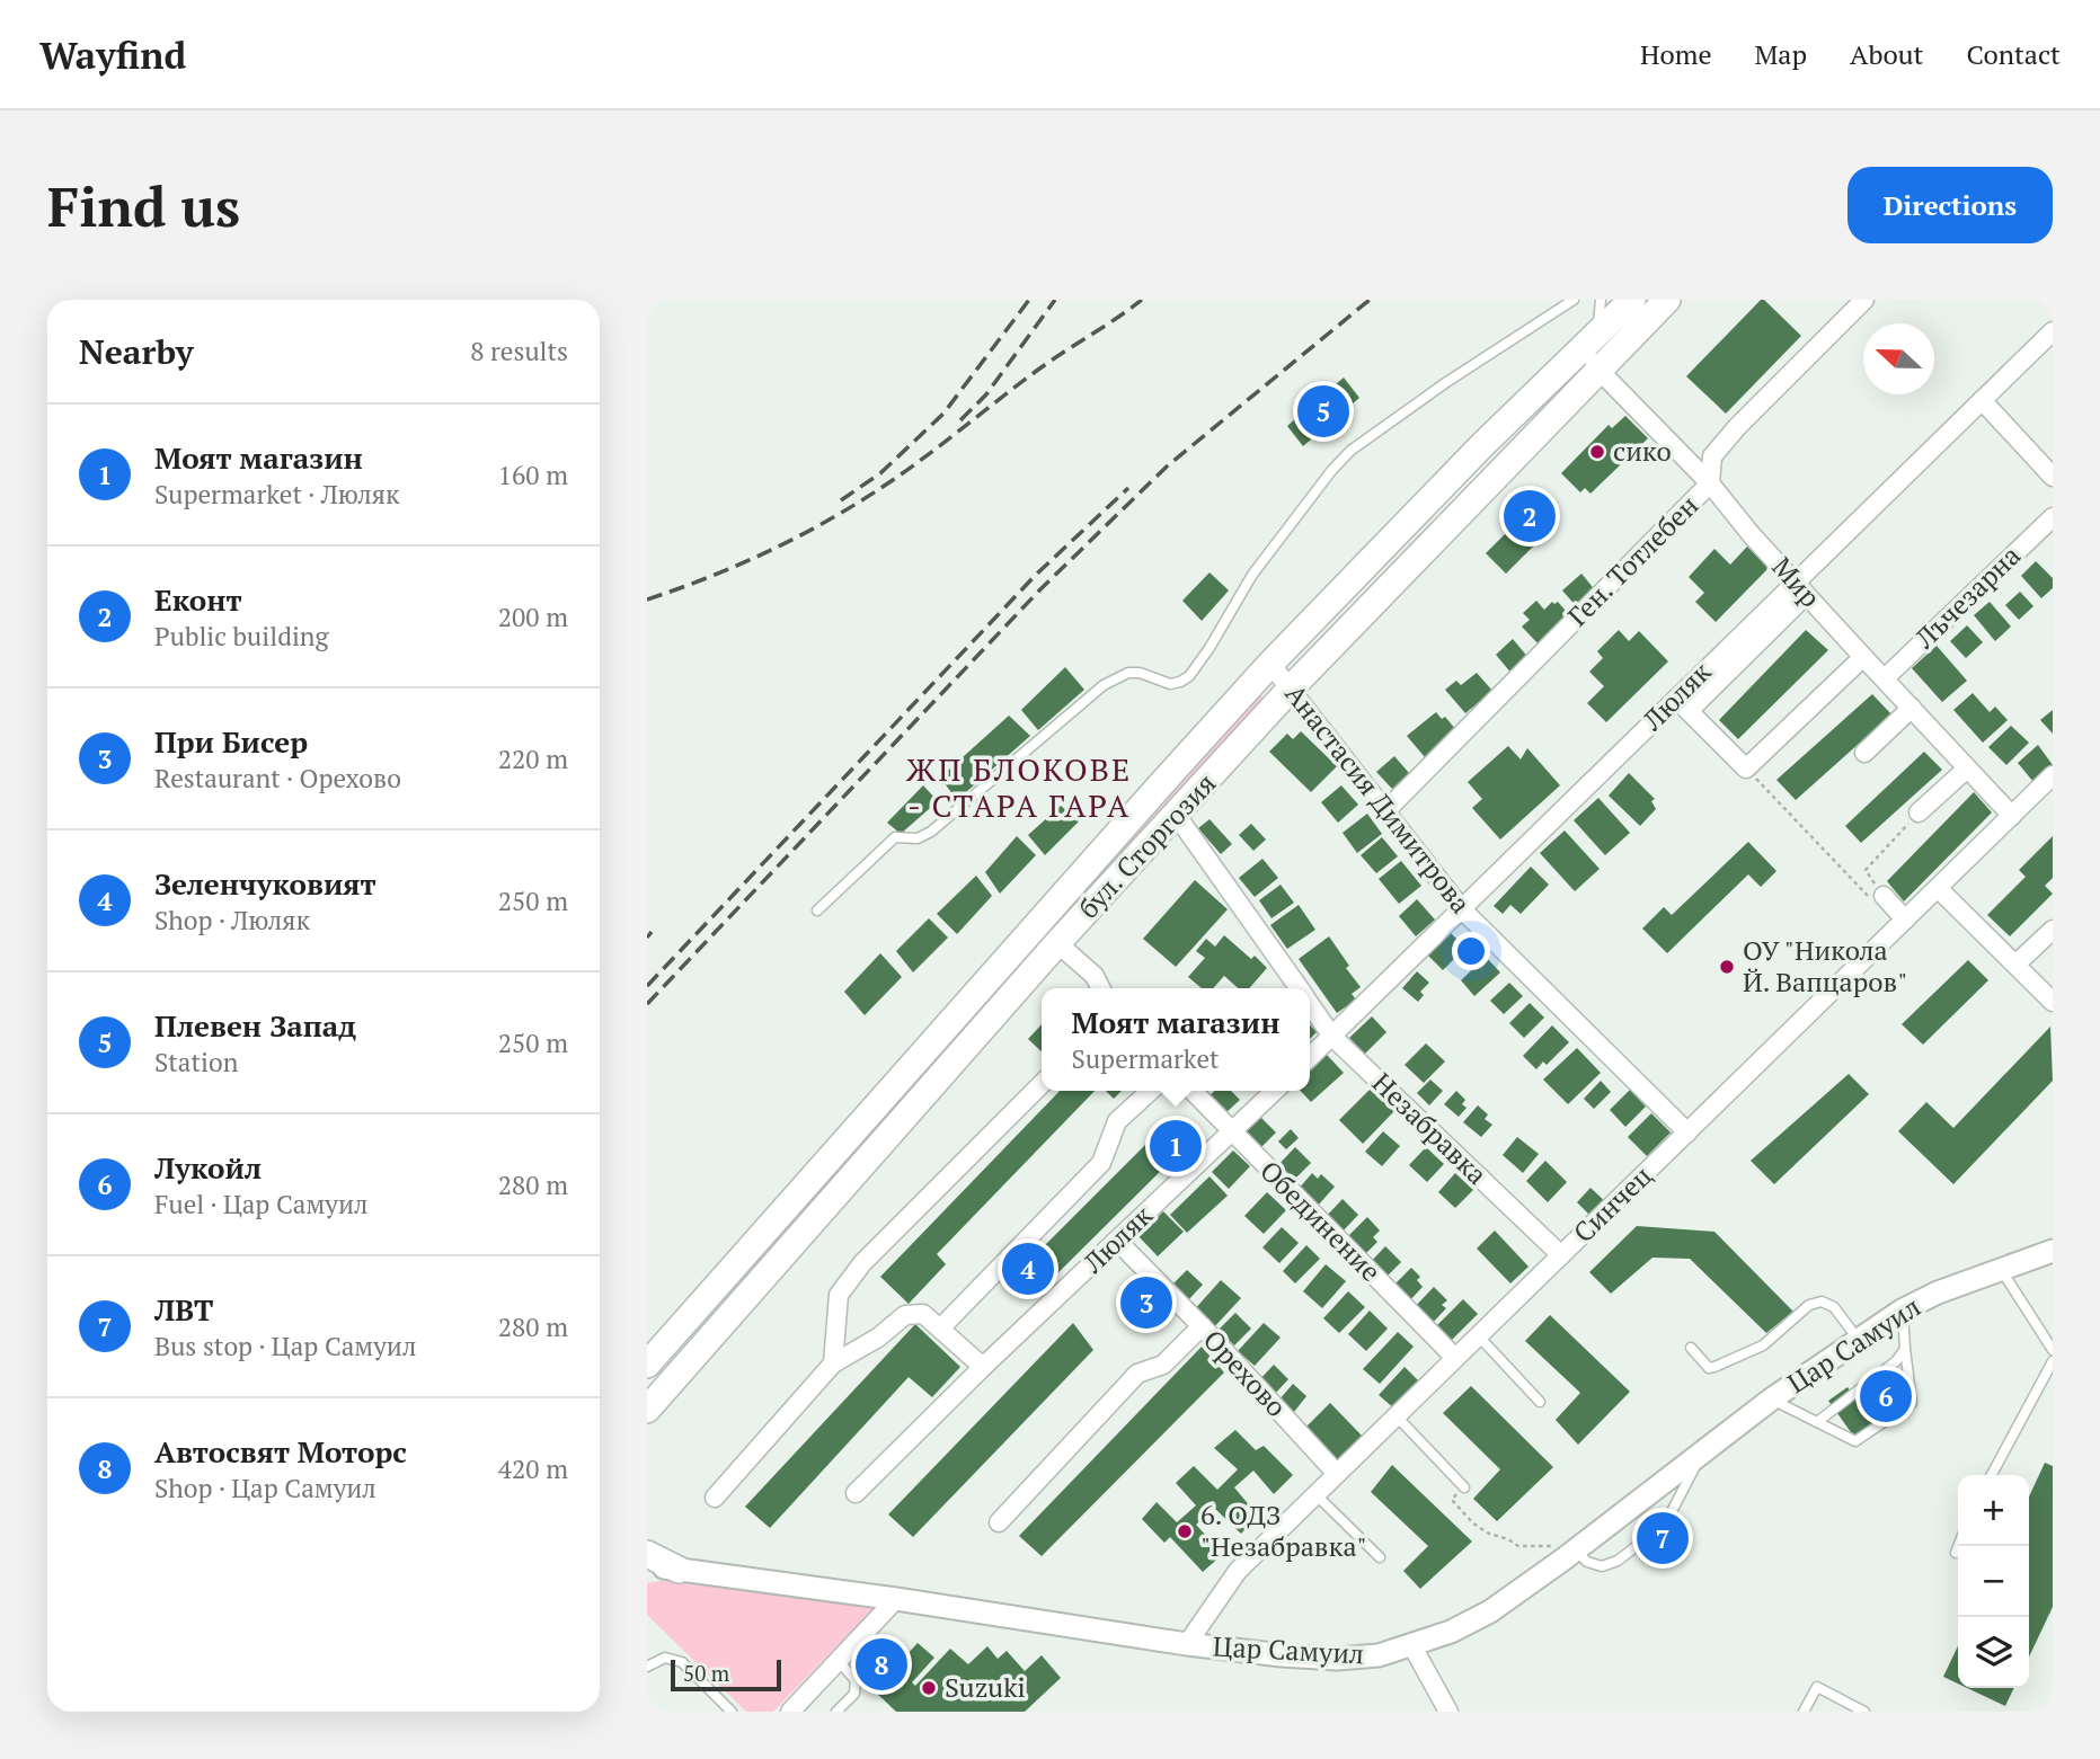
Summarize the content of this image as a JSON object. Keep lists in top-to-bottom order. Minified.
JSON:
{"streets":{"main road":["бул. Сторгозия"],"street":["Ген. Тотлебен","Мир","Лъчезарна","Люляк","Анастасия Димитрова","Незабравка","Синчец","Обединение","Цар Самуил","Орехово"]},"crossings":[["Ген. Тотлебен","Мир"],["Ген. Тотлебен","Анастасия Димитрова"],["Мир","Лъчезарна"],["Мир","Люляк"],["Мир","бул. Сторгозия"],["Мир","Синчец"],["Люляк","Анастасия Димитрова"],["Люляк","Незабравка"],["Люляк","Обединение"],["Люляк","Орехово"],["Анастасия Димитрова","бул. Сторгозия"],["Анастасия Димитрова","Синчец"],["бул. Сторгозия","Незабравка"],["Незабравка","Синчец"],["Синчец","Обединение"],["Синчец","Цар Самуил"],["Синчец","Орехово"]],"districts":["ЖП БЛОКОВЕ - СТАРА ГАРА"],"places":["сико","ОУ \"Никола Й. Вапцаров\"","6. ОДЗ \"Незабравка\"","Suzuki"],"scale_bar":"50 m","north":"left","page":{"header":"Wayfind","nav":["Home","Map","About","Contact"],"buttons":"Directions","title":"Find us","heading":["Nearby","8 results"],"pins":["5","2","1","4","3","6","7","8"],"list":[{"mark":"1","name":"Моят магазин","note":"Supermarket · Люляк","value":"160 m"},{"mark":"2","name":"Еконт","note":"Public building","value":"200 m"},{"mark":"3","name":"При Бисер","note":"Restaurant · Орехово","value":"220 m"},{"mark":"4","name":"Зеленчуковият","note":"Shop · Люляк","value":"250 m"},{"mark":"5","name":"Плевен Запад","note":"Station","value":"250 m"},{"mark":"6","name":"Лукойл","note":"Fuel · Цар Самуил","value":"280 m"},{"mark":"7","name":"ЛВТ","note":"Bus stop · Цар Самуил","value":"280 m"},{"mark":"8","name":"Автосвят Моторс","note":"Shop · Цар Самуил","value":"420 m"}],"popup":["Моят магазин","Supermarket"],"map_buttons":["+","−"],"scale":"50 m"}}
